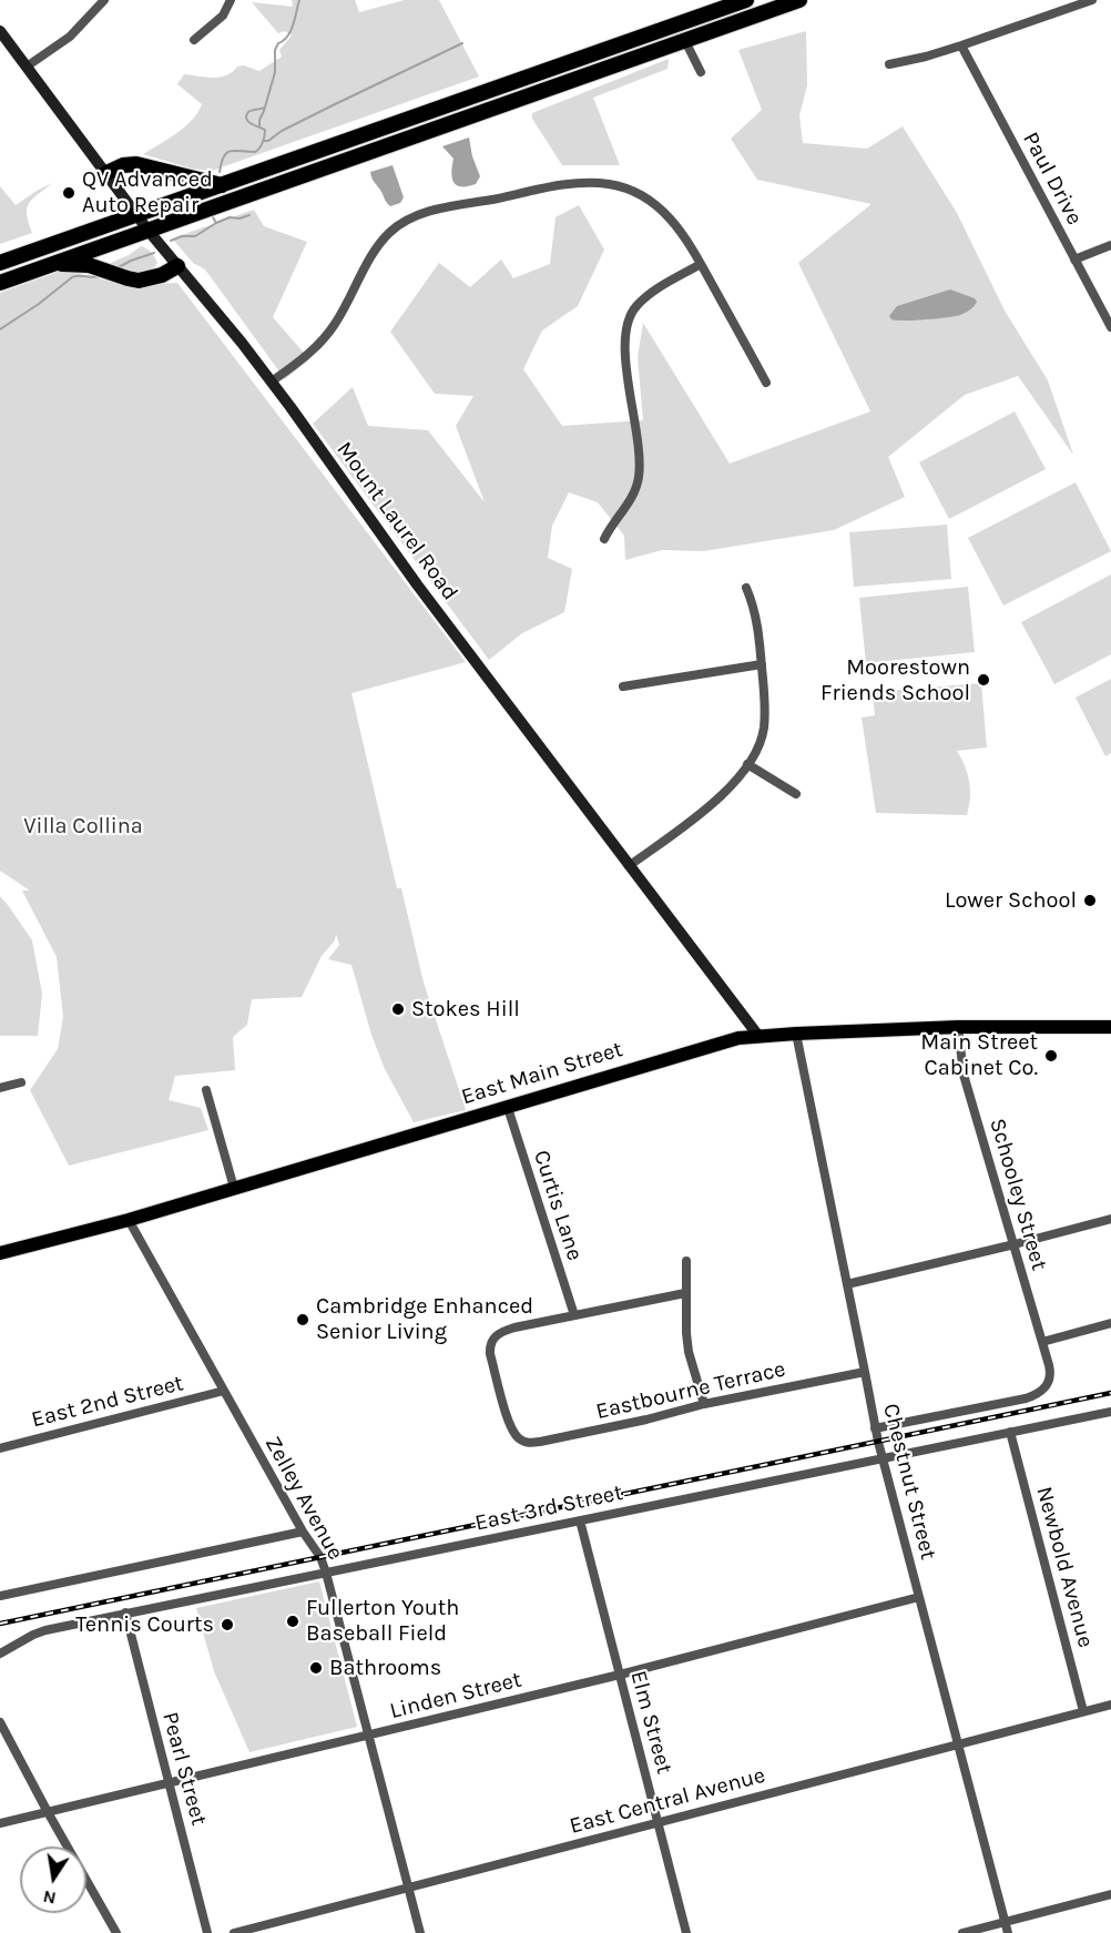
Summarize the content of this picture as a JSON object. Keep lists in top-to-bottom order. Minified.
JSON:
{"streets":{"main road":["Mount Laurel Road","East Main Street"],"street":["Paul Drive","Schooley Street","Curtis Lane","Eastbourne Terrace","East 2nd Street","Chestnut Street","Zelley Avenue","East 3rd Street","Newbold Avenue","Linden Street","Elm Street","Pearl Street","East Central Avenue"]},"crossings":[["Mount Laurel Road","East Main Street"],["East Main Street","Schooley Street"],["East Main Street","Curtis Lane"],["East Main Street","Chestnut Street"],["East Main Street","Zelley Avenue"],["Schooley Street","Chestnut Street"],["Curtis Lane","Eastbourne Terrace"],["Eastbourne Terrace","Chestnut Street"],["East 2nd Street","Zelley Avenue"],["Chestnut Street","East 3rd Street"],["Chestnut Street","Linden Street"],["Chestnut Street","East Central Avenue"],["Zelley Avenue","East 3rd Street"],["Zelley Avenue","Linden Street"],["Zelley Avenue","East Central Avenue"],["East 3rd Street","Newbold Avenue"],["East 3rd Street","Elm Street"],["East 3rd Street","Pearl Street"],["Newbold Avenue","East Central Avenue"],["Linden Street","Elm Street"],["Linden Street","Pearl Street"],["Elm Street","East Central Avenue"]],"parks":["Villa Collina"],"places":["QV Advanced Auto Repair","Moorestown Friends School","Lower School","Stokes Hill","Main Street Cabinet Co.","Cambridge Enhanced Senior Living","Fullerton Youth Baseball Field","Tennis Courts","Bathrooms"],"north":"bottom"}
